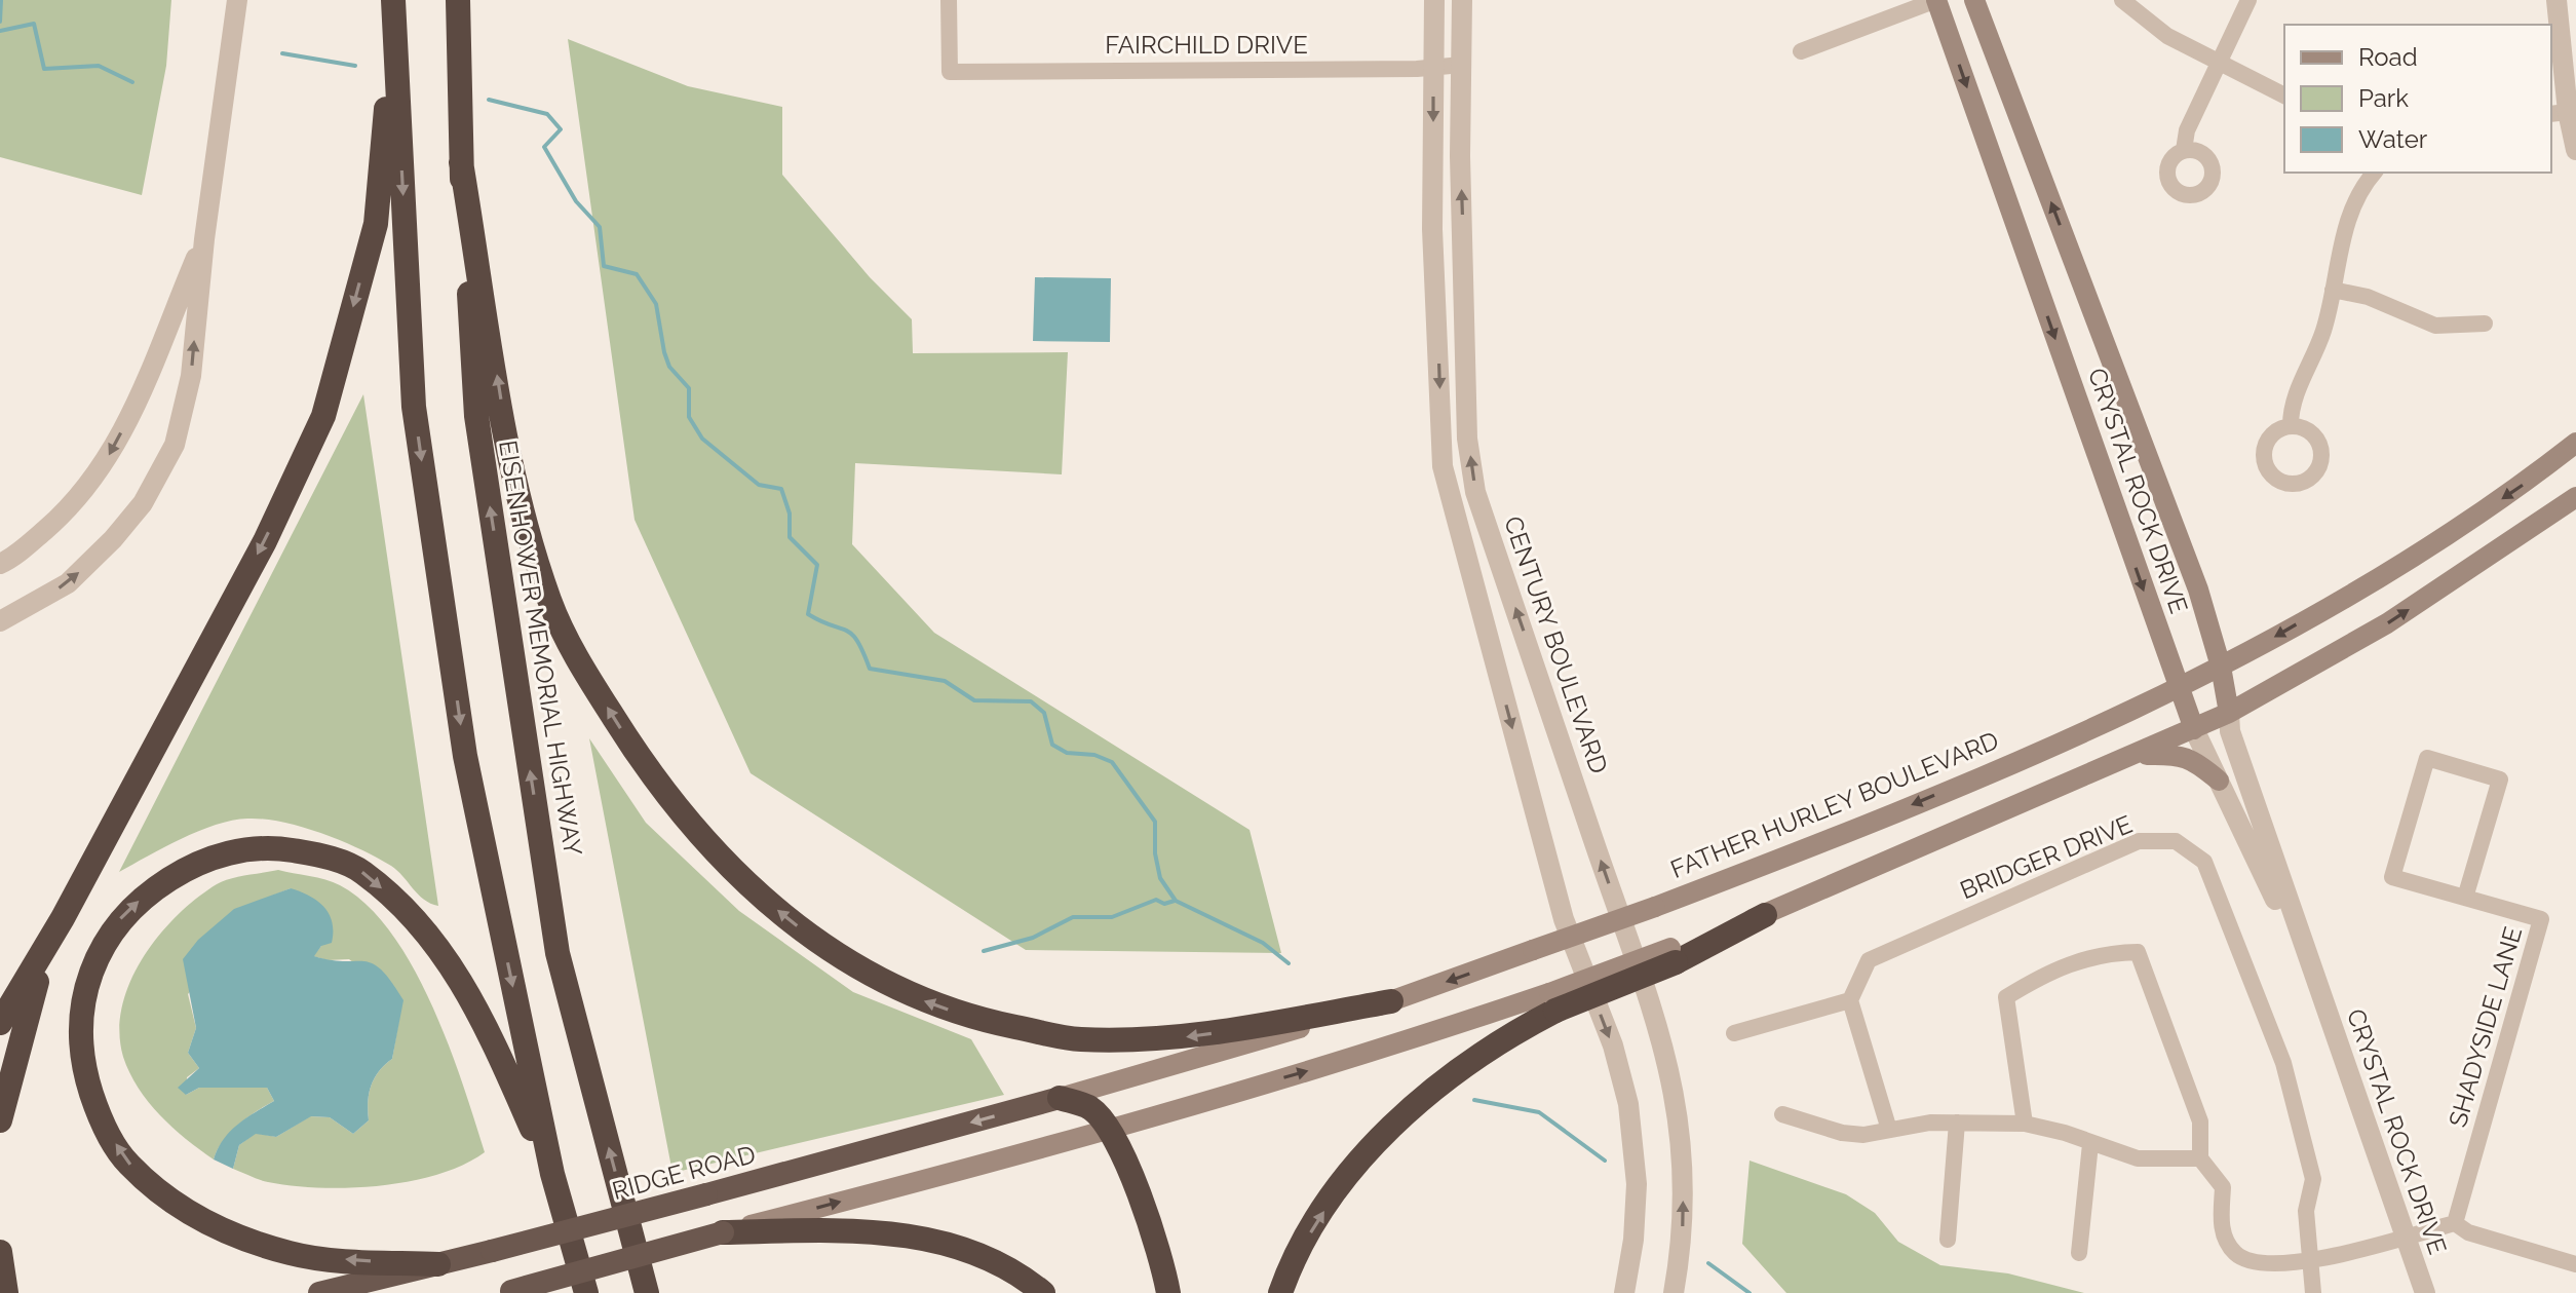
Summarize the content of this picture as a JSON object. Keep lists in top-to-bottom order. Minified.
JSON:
{"streets":{"highway":["EISENHOWER MEMORIAL HIGHWAY","RIDGE ROAD"],"main road":["CRYSTAL ROCK DRIVE","FATHER HURLEY BOULEVARD"],"street":["FAIRCHILD DRIVE","CENTURY BOULEVARD","BRIDGER DRIVE","SHADYSIDE LANE"]},"crossings":[["FAIRCHILD DRIVE","CENTURY BOULEVARD"],["CRYSTAL ROCK DRIVE","FATHER HURLEY BOULEVARD"],["FATHER HURLEY BOULEVARD","RIDGE ROAD"]],"legend":["Road","Park","Water"]}
